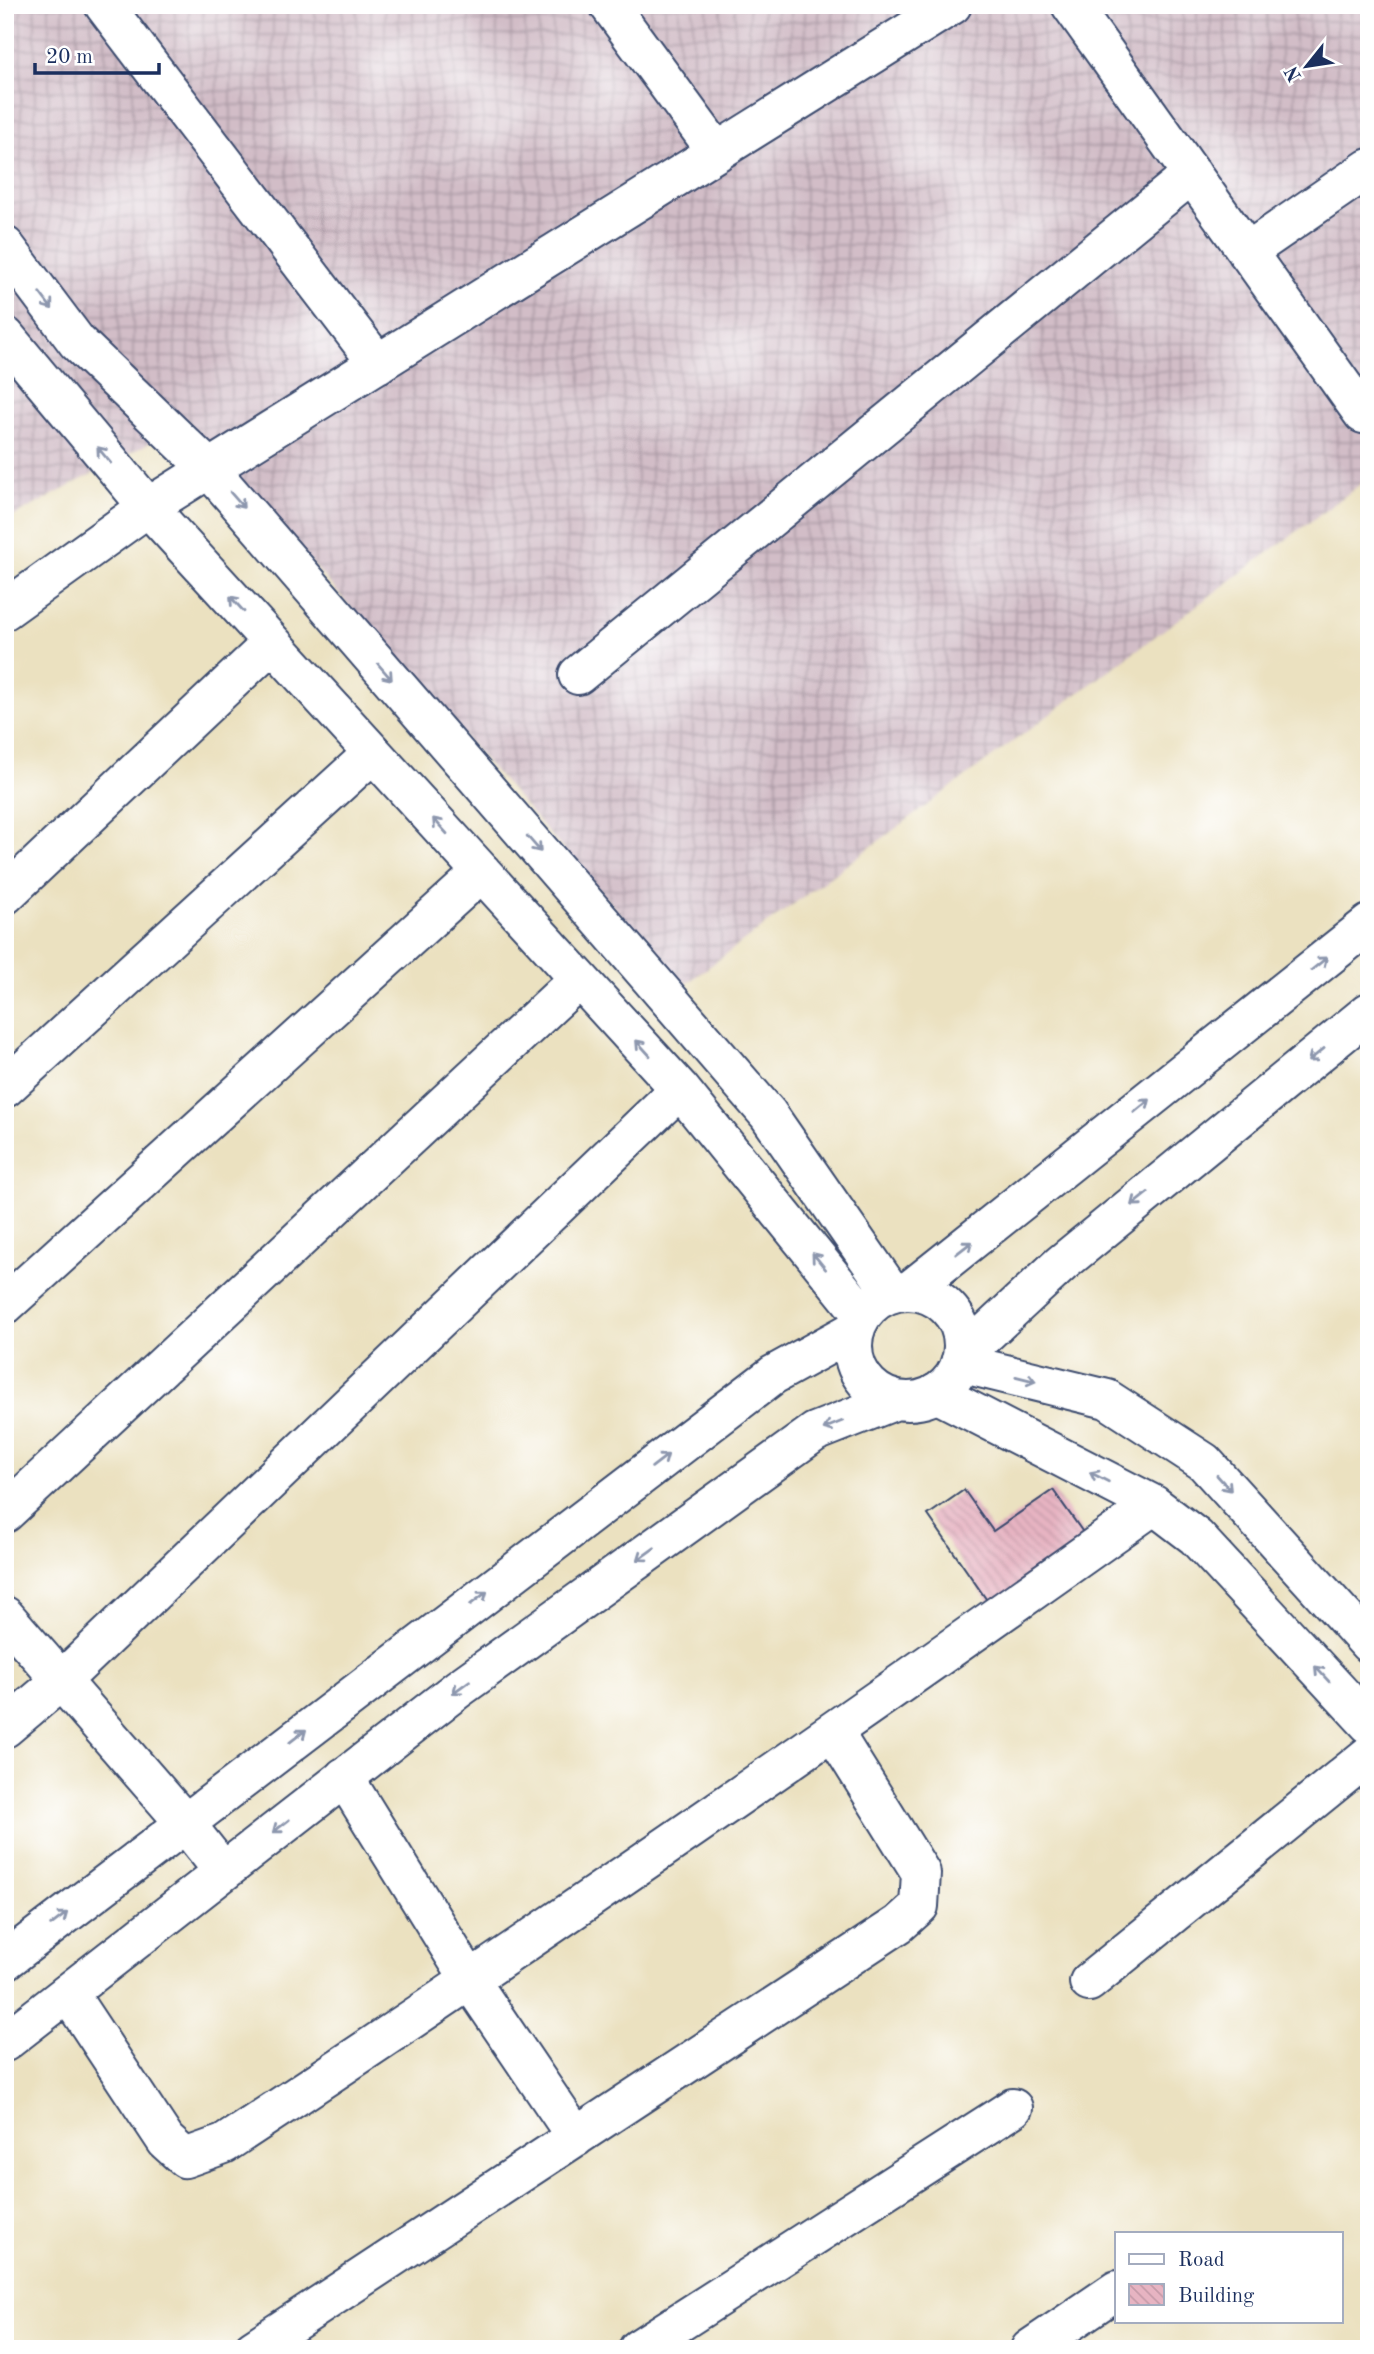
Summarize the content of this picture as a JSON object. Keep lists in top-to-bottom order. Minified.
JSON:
{"legend":["Road","Building"],"scale_bar":"20 m","north":"bottom left"}
